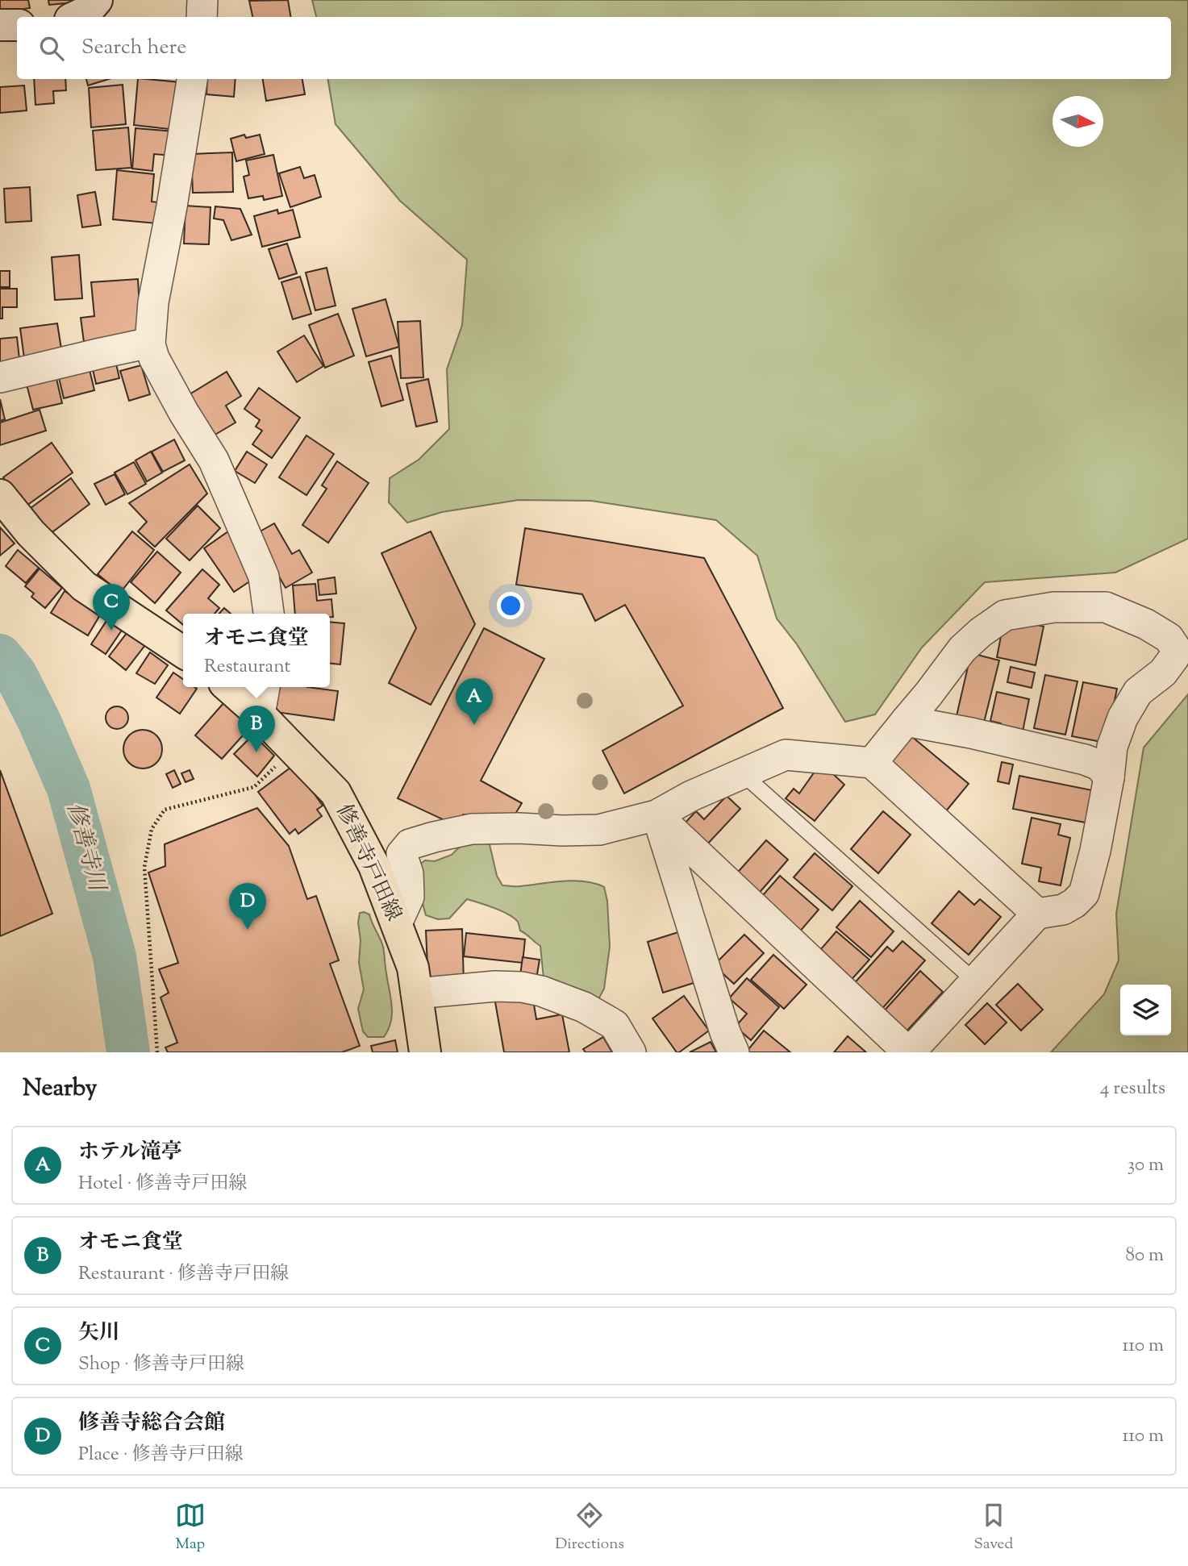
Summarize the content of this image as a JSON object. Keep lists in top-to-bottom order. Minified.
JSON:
{"streets":{"main road":["修善寺戸田線"]},"water":["修善寺川"],"north":"right","page":{"search":"Search here","pins":["C","A","B","D"],"popup":["オモニ食堂","Restaurant"],"heading":["Nearby","4 results"],"list":[{"mark":"A","name":"ホテル滝亭","note":"Hotel · 修善寺戸田線","value":"30 m"},{"mark":"B","name":"オモニ食堂","note":"Restaurant · 修善寺戸田線","value":"80 m"},{"mark":"C","name":"矢川","note":"Shop · 修善寺戸田線","value":"110 m"},{"mark":"D","name":"修善寺総合会館","note":"Place · 修善寺戸田線","value":"110 m"}],"nav":["Map","Directions","Saved"]}}
